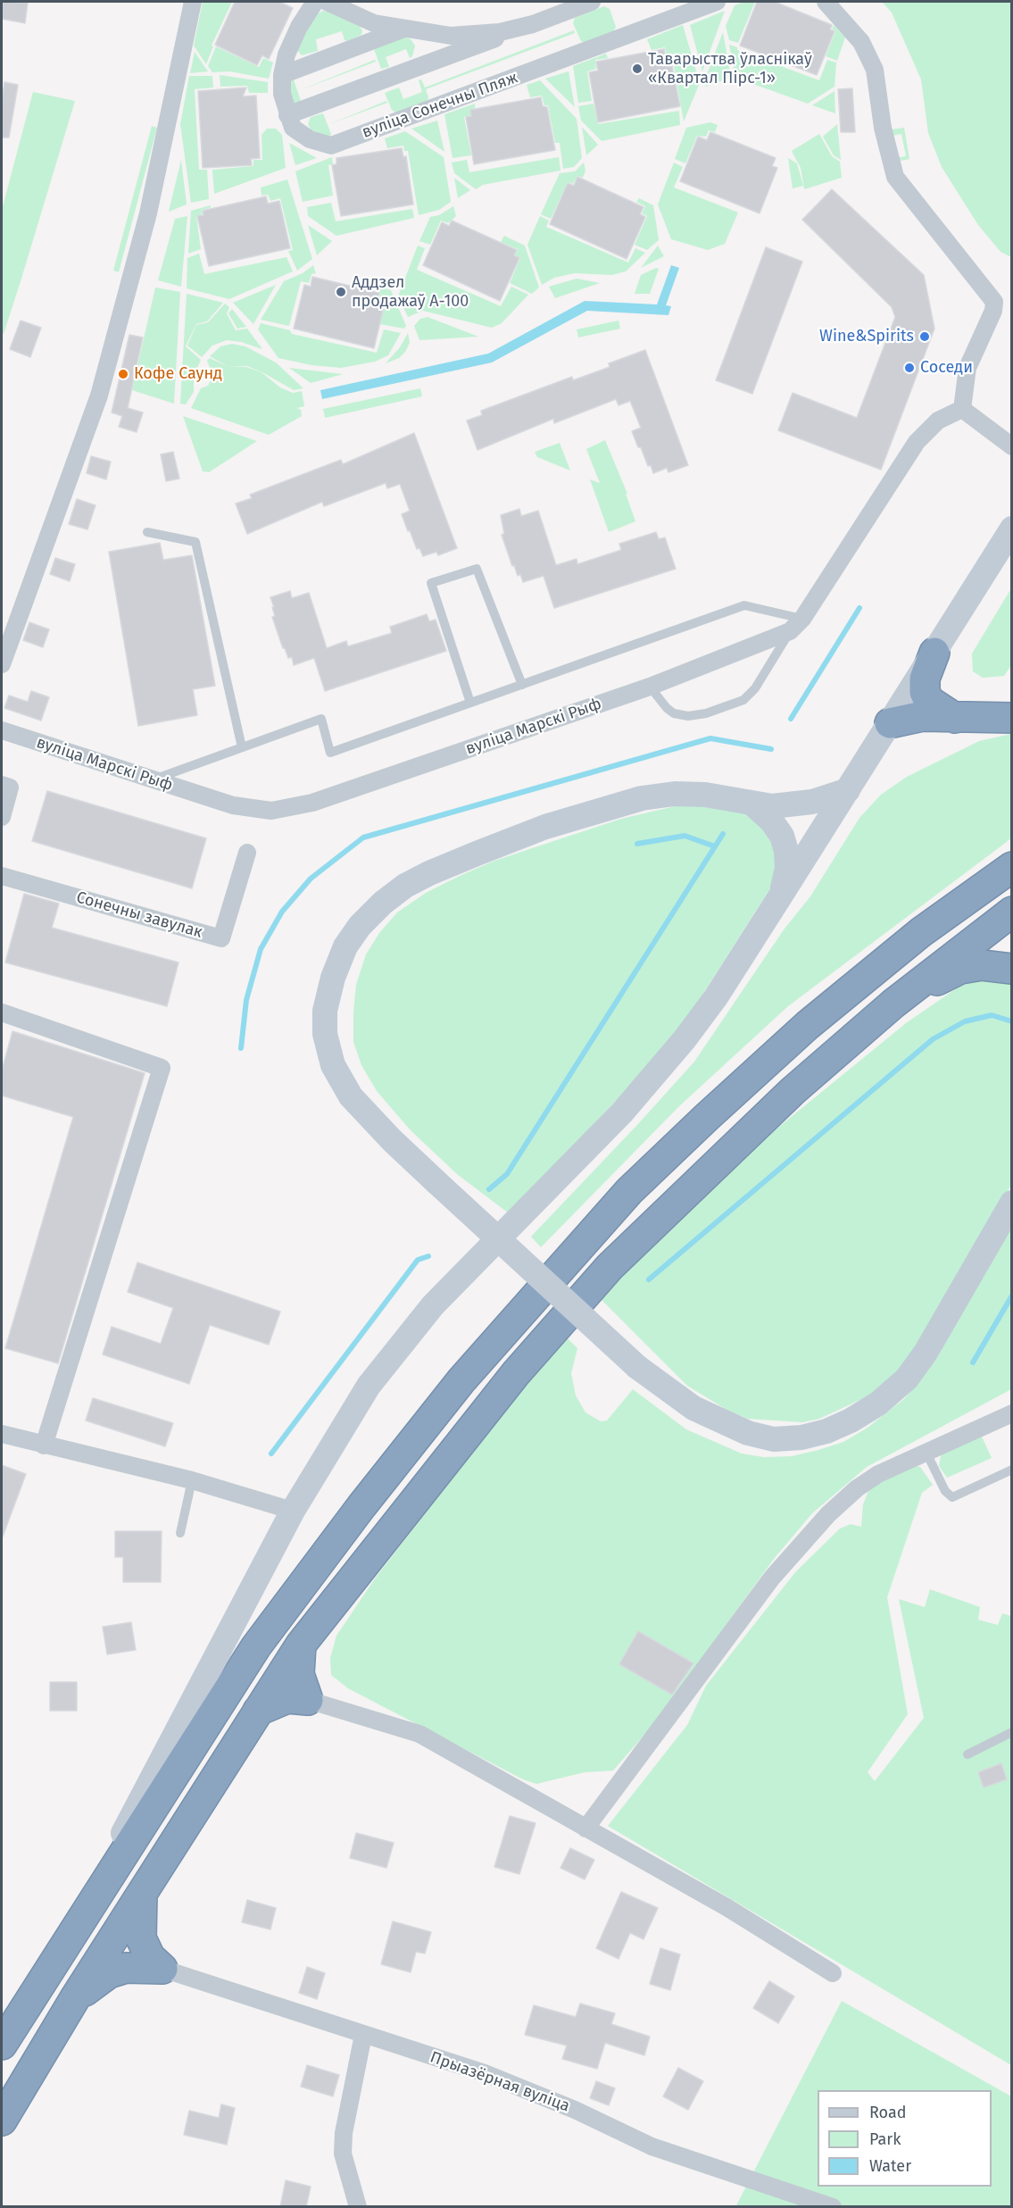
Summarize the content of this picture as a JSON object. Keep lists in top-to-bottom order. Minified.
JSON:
{"streets":{"street":["вуліца Сонечны Пляж","вуліца Марскі Рыф","Сонечны завулак","Прыазёрная вуліца"]},"places":["Таварыства ўласнікаў «Квартал Пірс-1»","Аддзел продажаў А-100","Wine&Spirits","Соседи","Кофе Саунд"],"legend":["Road","Park","Water"]}
